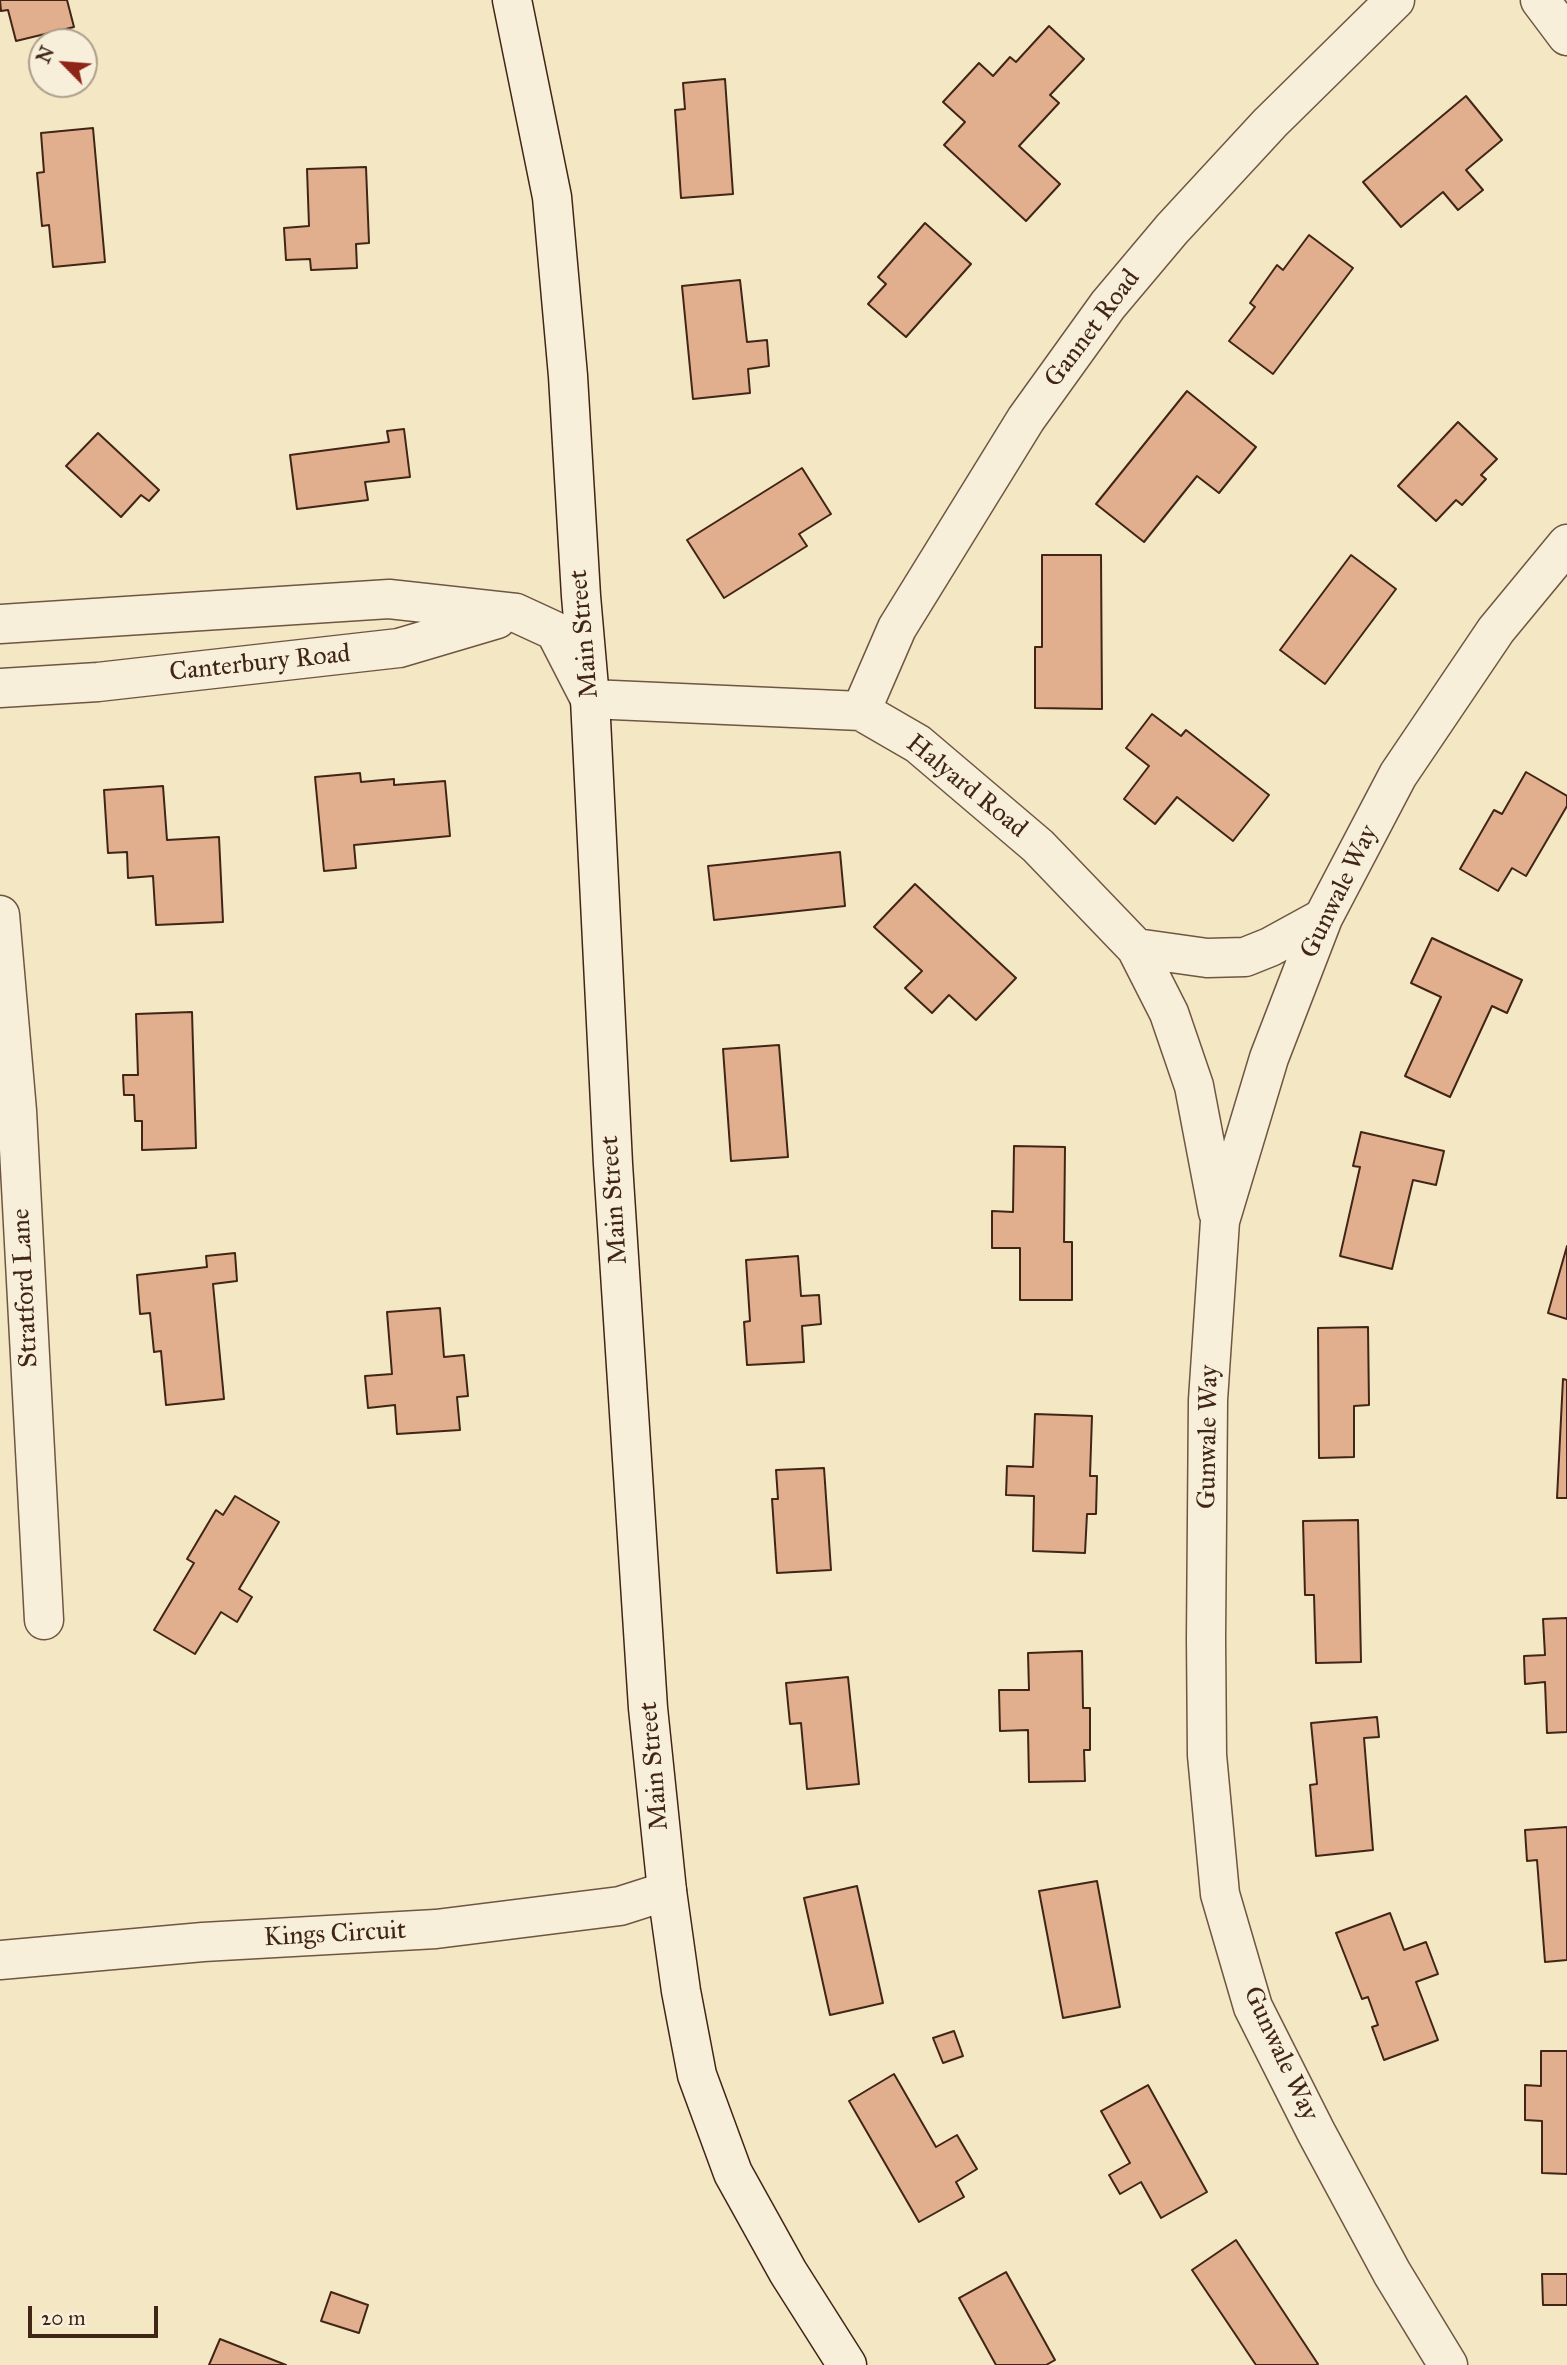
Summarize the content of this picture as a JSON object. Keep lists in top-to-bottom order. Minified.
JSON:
{"streets":{"street":["Gannet Road","Main Street","Canterbury Road","Halyard Road","Gunwale Way","Stratford Lane","Kings Circuit"]},"crossings":[["Gannet Road","Halyard Road"],["Main Street","Canterbury Road"],["Main Street","Halyard Road"],["Main Street","Kings Circuit"],["Canterbury Road","Halyard Road"],["Halyard Road","Gunwale Way"]],"scale_bar":"20 m","north":"top left"}
